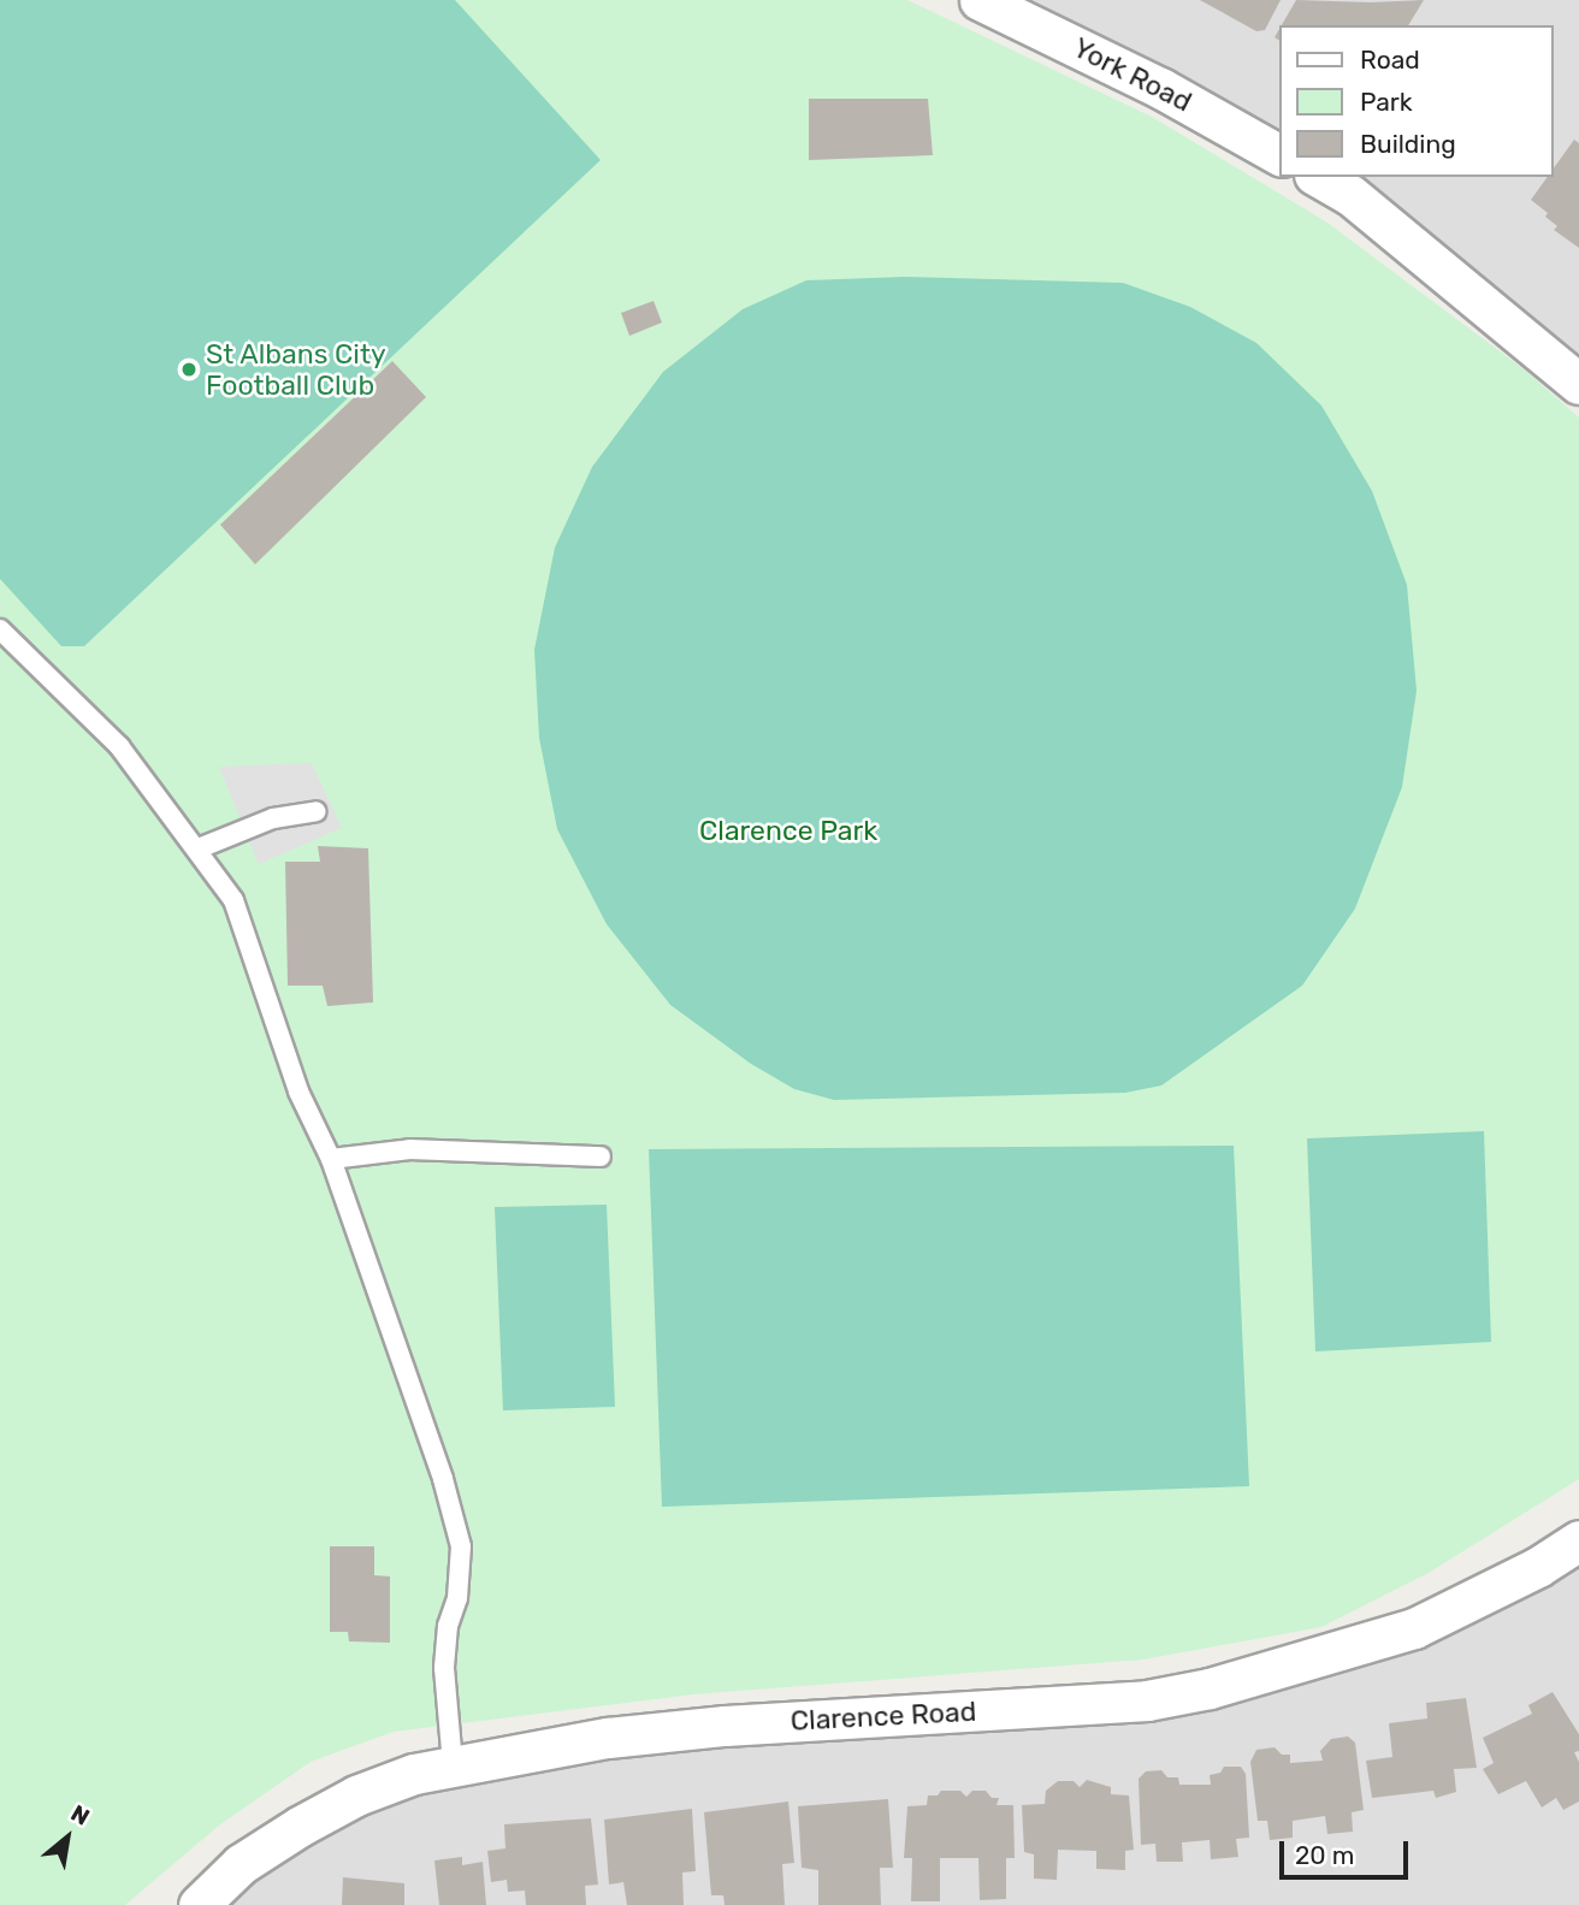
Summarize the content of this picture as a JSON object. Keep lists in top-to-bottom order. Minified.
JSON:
{"streets":{"street":["York Road","Clarence Road"]},"parks":["Clarence Park"],"places":["St Albans City Football Club"],"legend":["Road","Park","Building"],"scale_bar":"20 m","north":"top right"}
